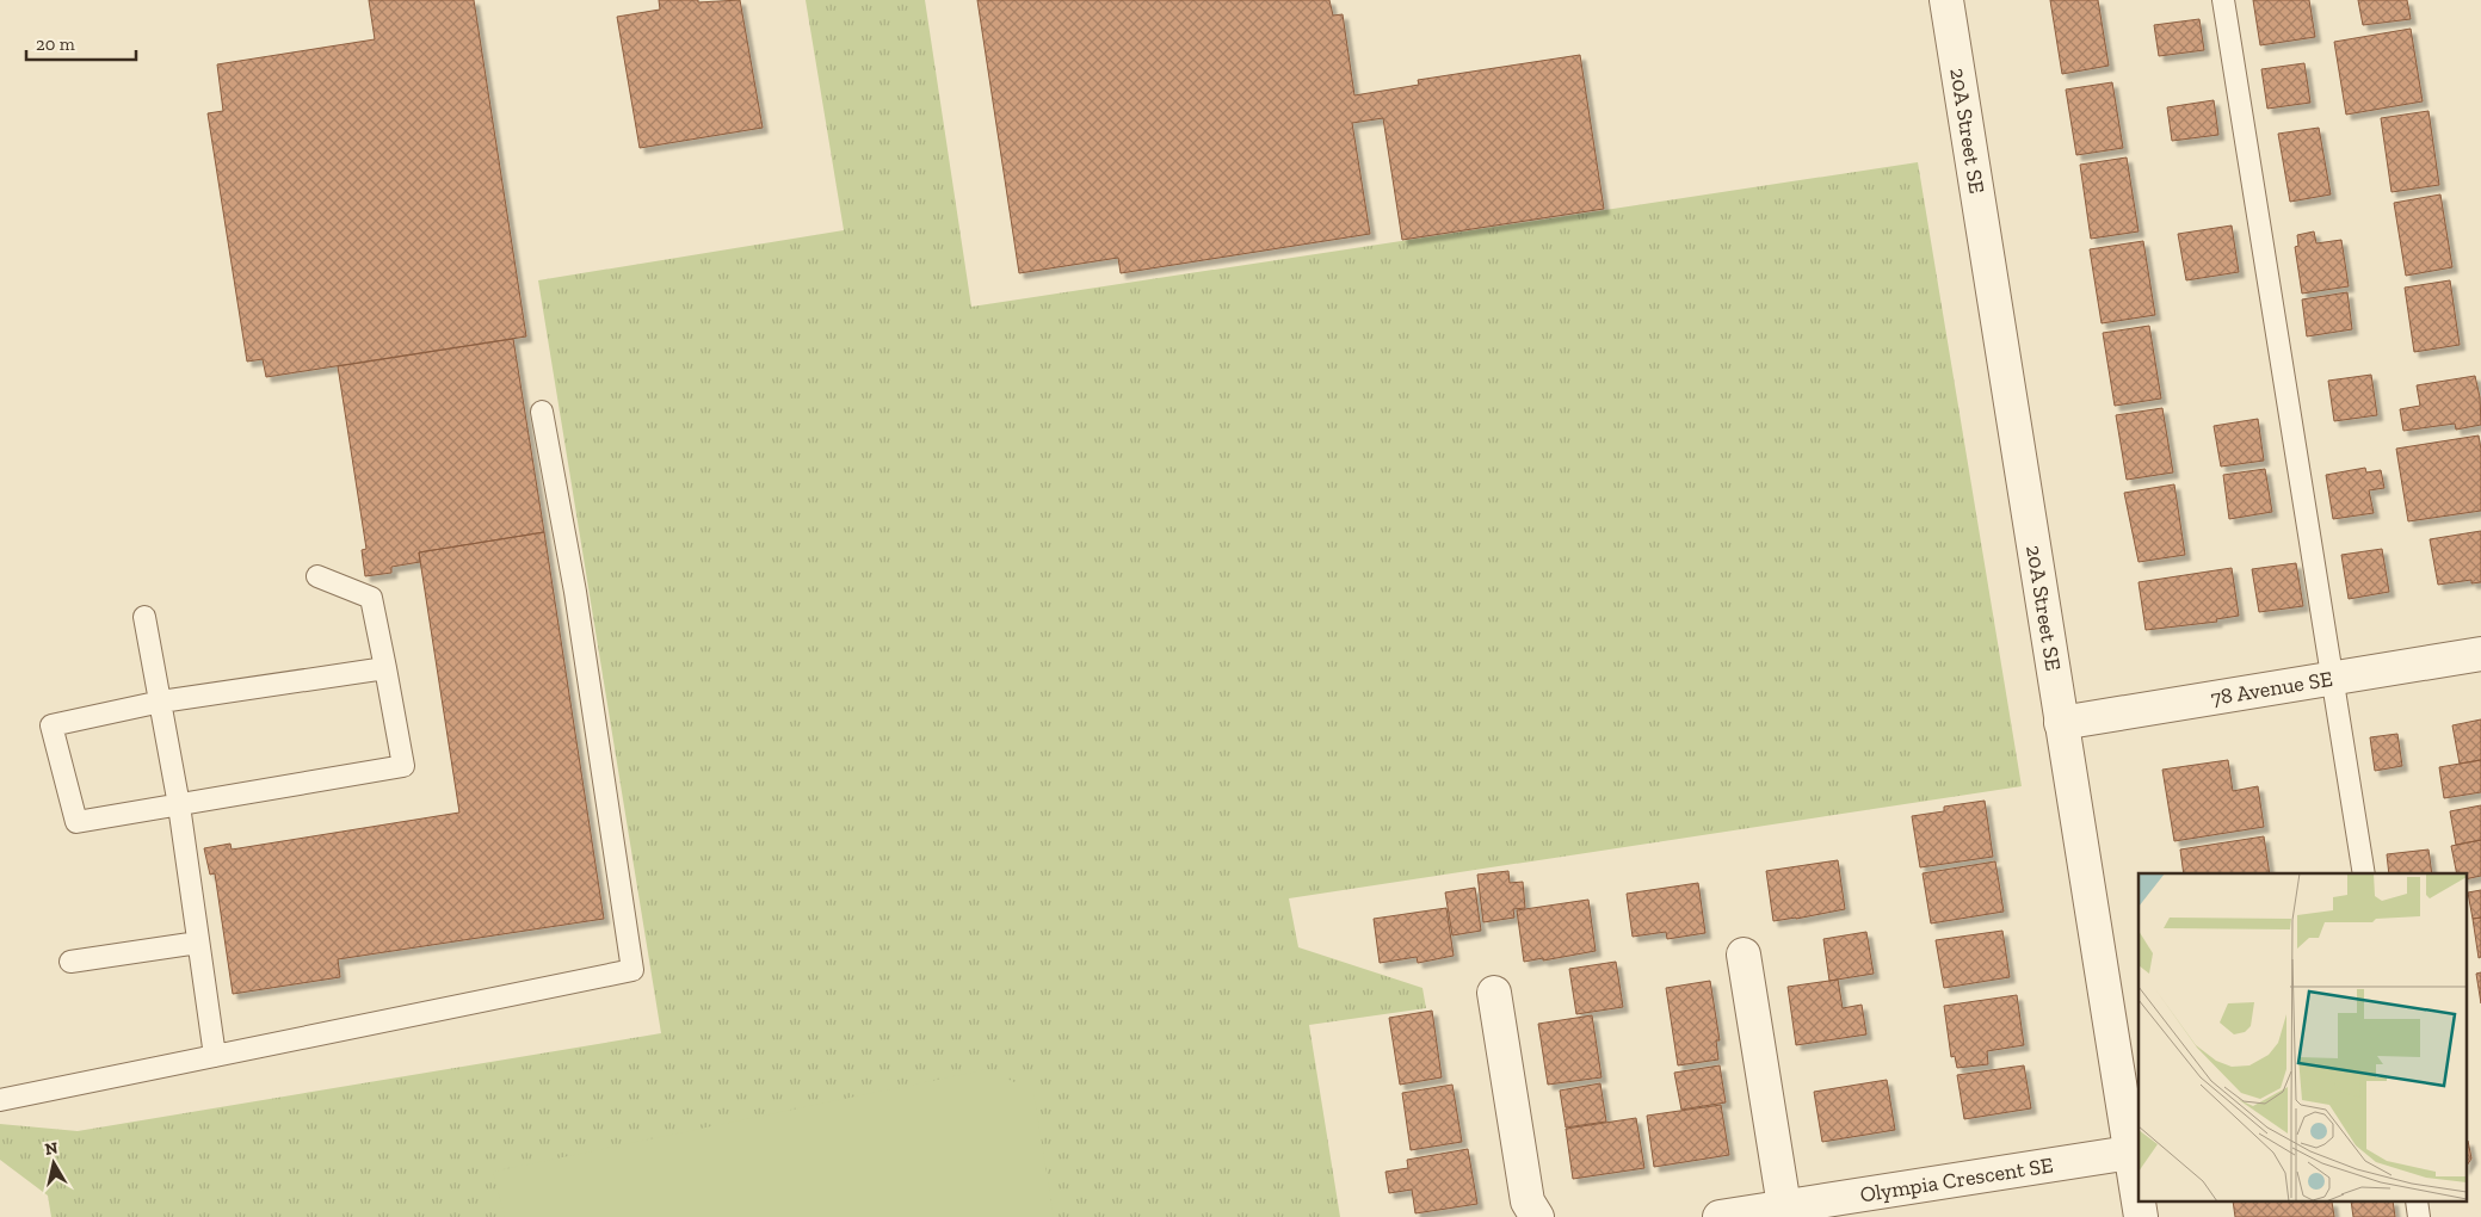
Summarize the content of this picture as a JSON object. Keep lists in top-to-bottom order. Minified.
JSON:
{"streets":{"street":["20A Street SE","78 Avenue SE","Olympia Crescent SE"]},"crossings":[["20A Street SE","78 Avenue SE"],["20A Street SE","Olympia Crescent SE"]],"scale_bar":"20 m","north":"top"}
